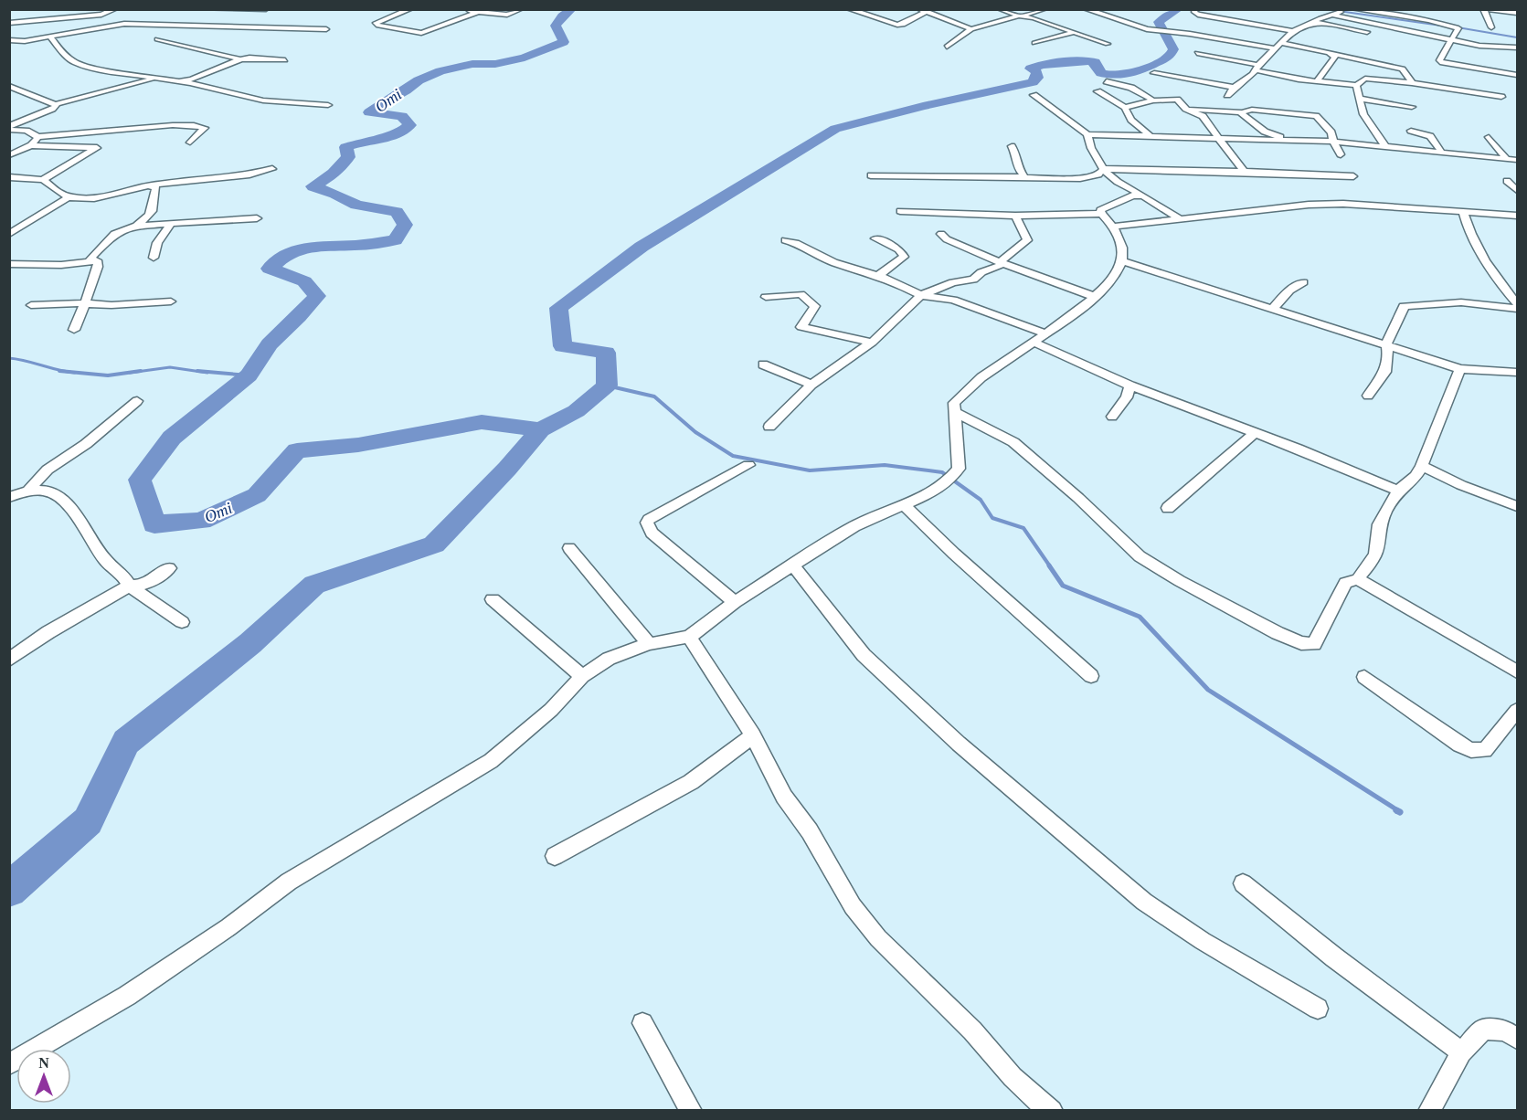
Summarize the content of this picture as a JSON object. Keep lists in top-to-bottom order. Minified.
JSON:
{"water":["Omi"],"north":"top"}
